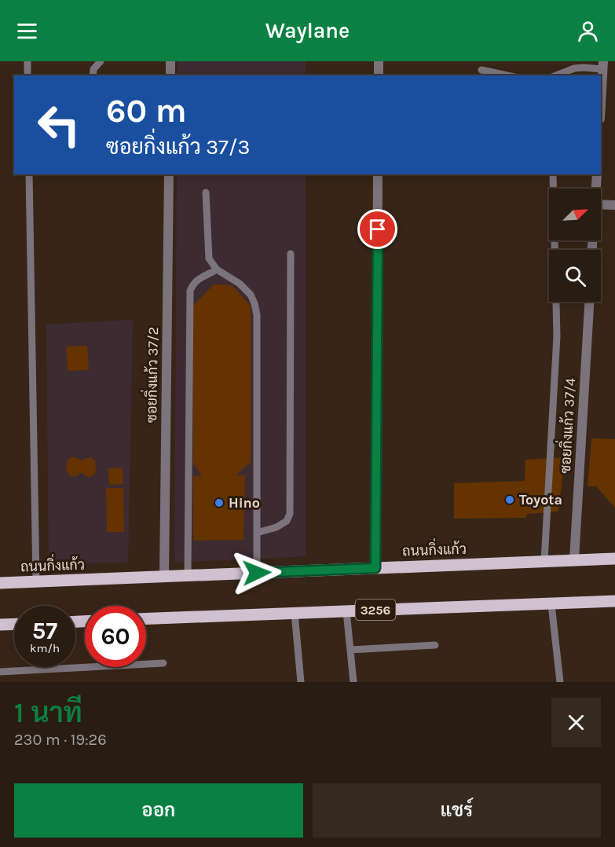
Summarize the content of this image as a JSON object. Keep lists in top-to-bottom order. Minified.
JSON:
{"streets":{"main road":["ถนนกิ่งแก้ว","3256"],"street":["ซอยกิ่งแก้ว 37/2","ซอยกิ่งแก้ว 37/4"]},"crossings":[["ซอยกิ่งแก้ว 37/2","ถนนกิ่งแก้ว"],["ซอยกิ่งแก้ว 37/4","ถนนกิ่งแก้ว"]],"places":["Toyota","Hino"],"north":"top right","page":{"header":"Waylane","turn":["60 m","ซอยกิ่งแก้ว 37/3"],"speed":"57 km/h","limit":"60","heading":["1 นาที","230 m · 19:26"],"buttons":["ออก","แชร์"]}}
